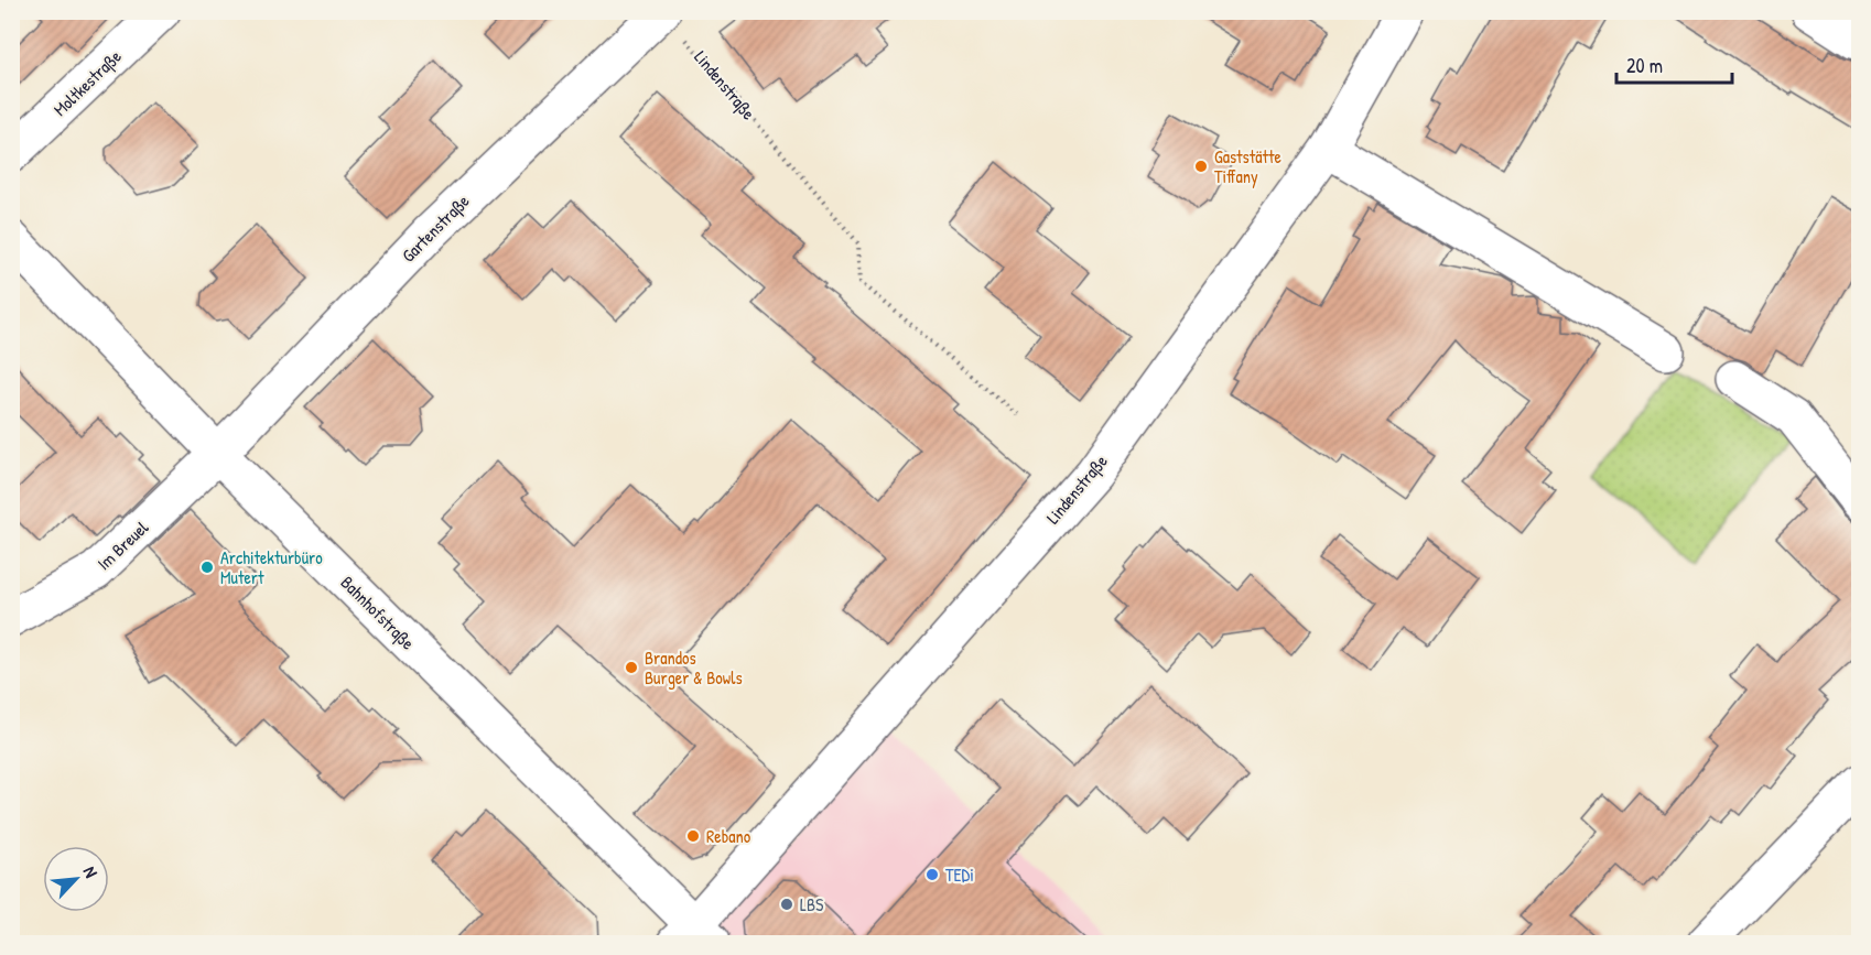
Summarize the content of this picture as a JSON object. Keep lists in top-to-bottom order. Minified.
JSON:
{"streets":{"street":["Moltkestraße","Lindenstraße","Gartenstraße","Im Breuel","Bahnhofstraße"]},"crossings":[["Lindenstraße","Gartenstraße"],["Lindenstraße","Bahnhofstraße"],["Gartenstraße","Im Breuel"],["Gartenstraße","Bahnhofstraße"],["Im Breuel","Bahnhofstraße"]],"places":["Gaststätte Tiffany","Architekturbüro Mutert","Brandos Burger & Bowls","Rebano","TEDi","LBS"],"scale_bar":"20 m","north":"top right"}
